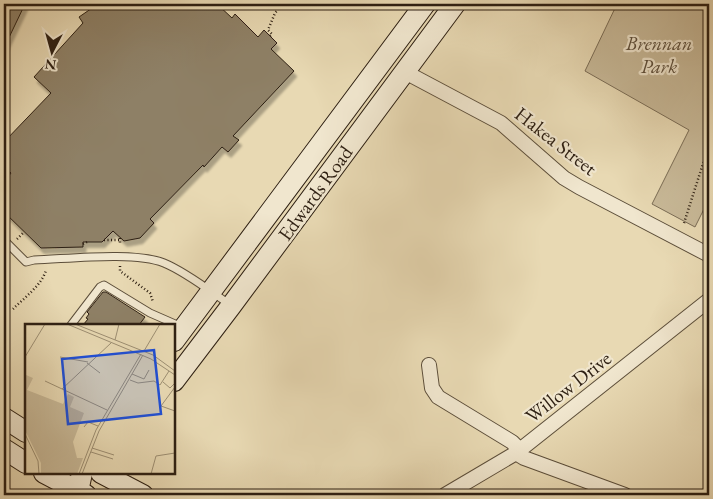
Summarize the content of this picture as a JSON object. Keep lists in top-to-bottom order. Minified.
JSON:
{"streets":{"street":["Hakea Street","Edwards Road","Willow Drive"]},"crossings":[["Hakea Street","Edwards Road"]],"parks":["Brennan Park"],"north":"bottom"}
